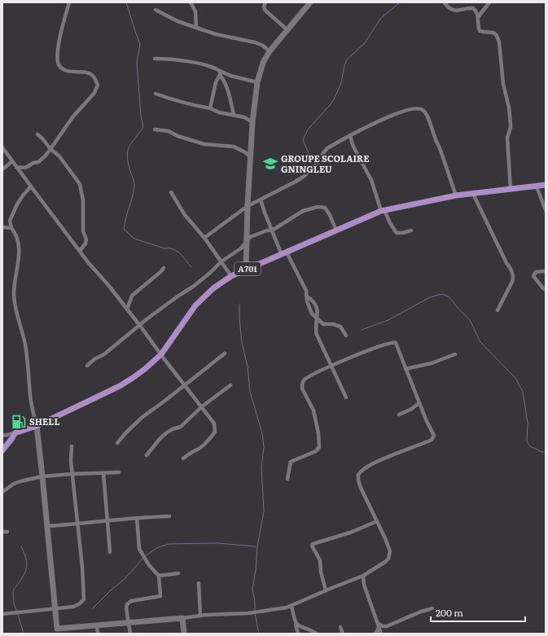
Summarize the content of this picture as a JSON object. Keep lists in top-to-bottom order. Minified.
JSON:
{"streets":{"main road":["A701"]},"places":{"school or university":["GROUPE SCOLAIRE GNINGLEU"],"fuel station":["SHELL"]},"scale_bar":"200 m"}
